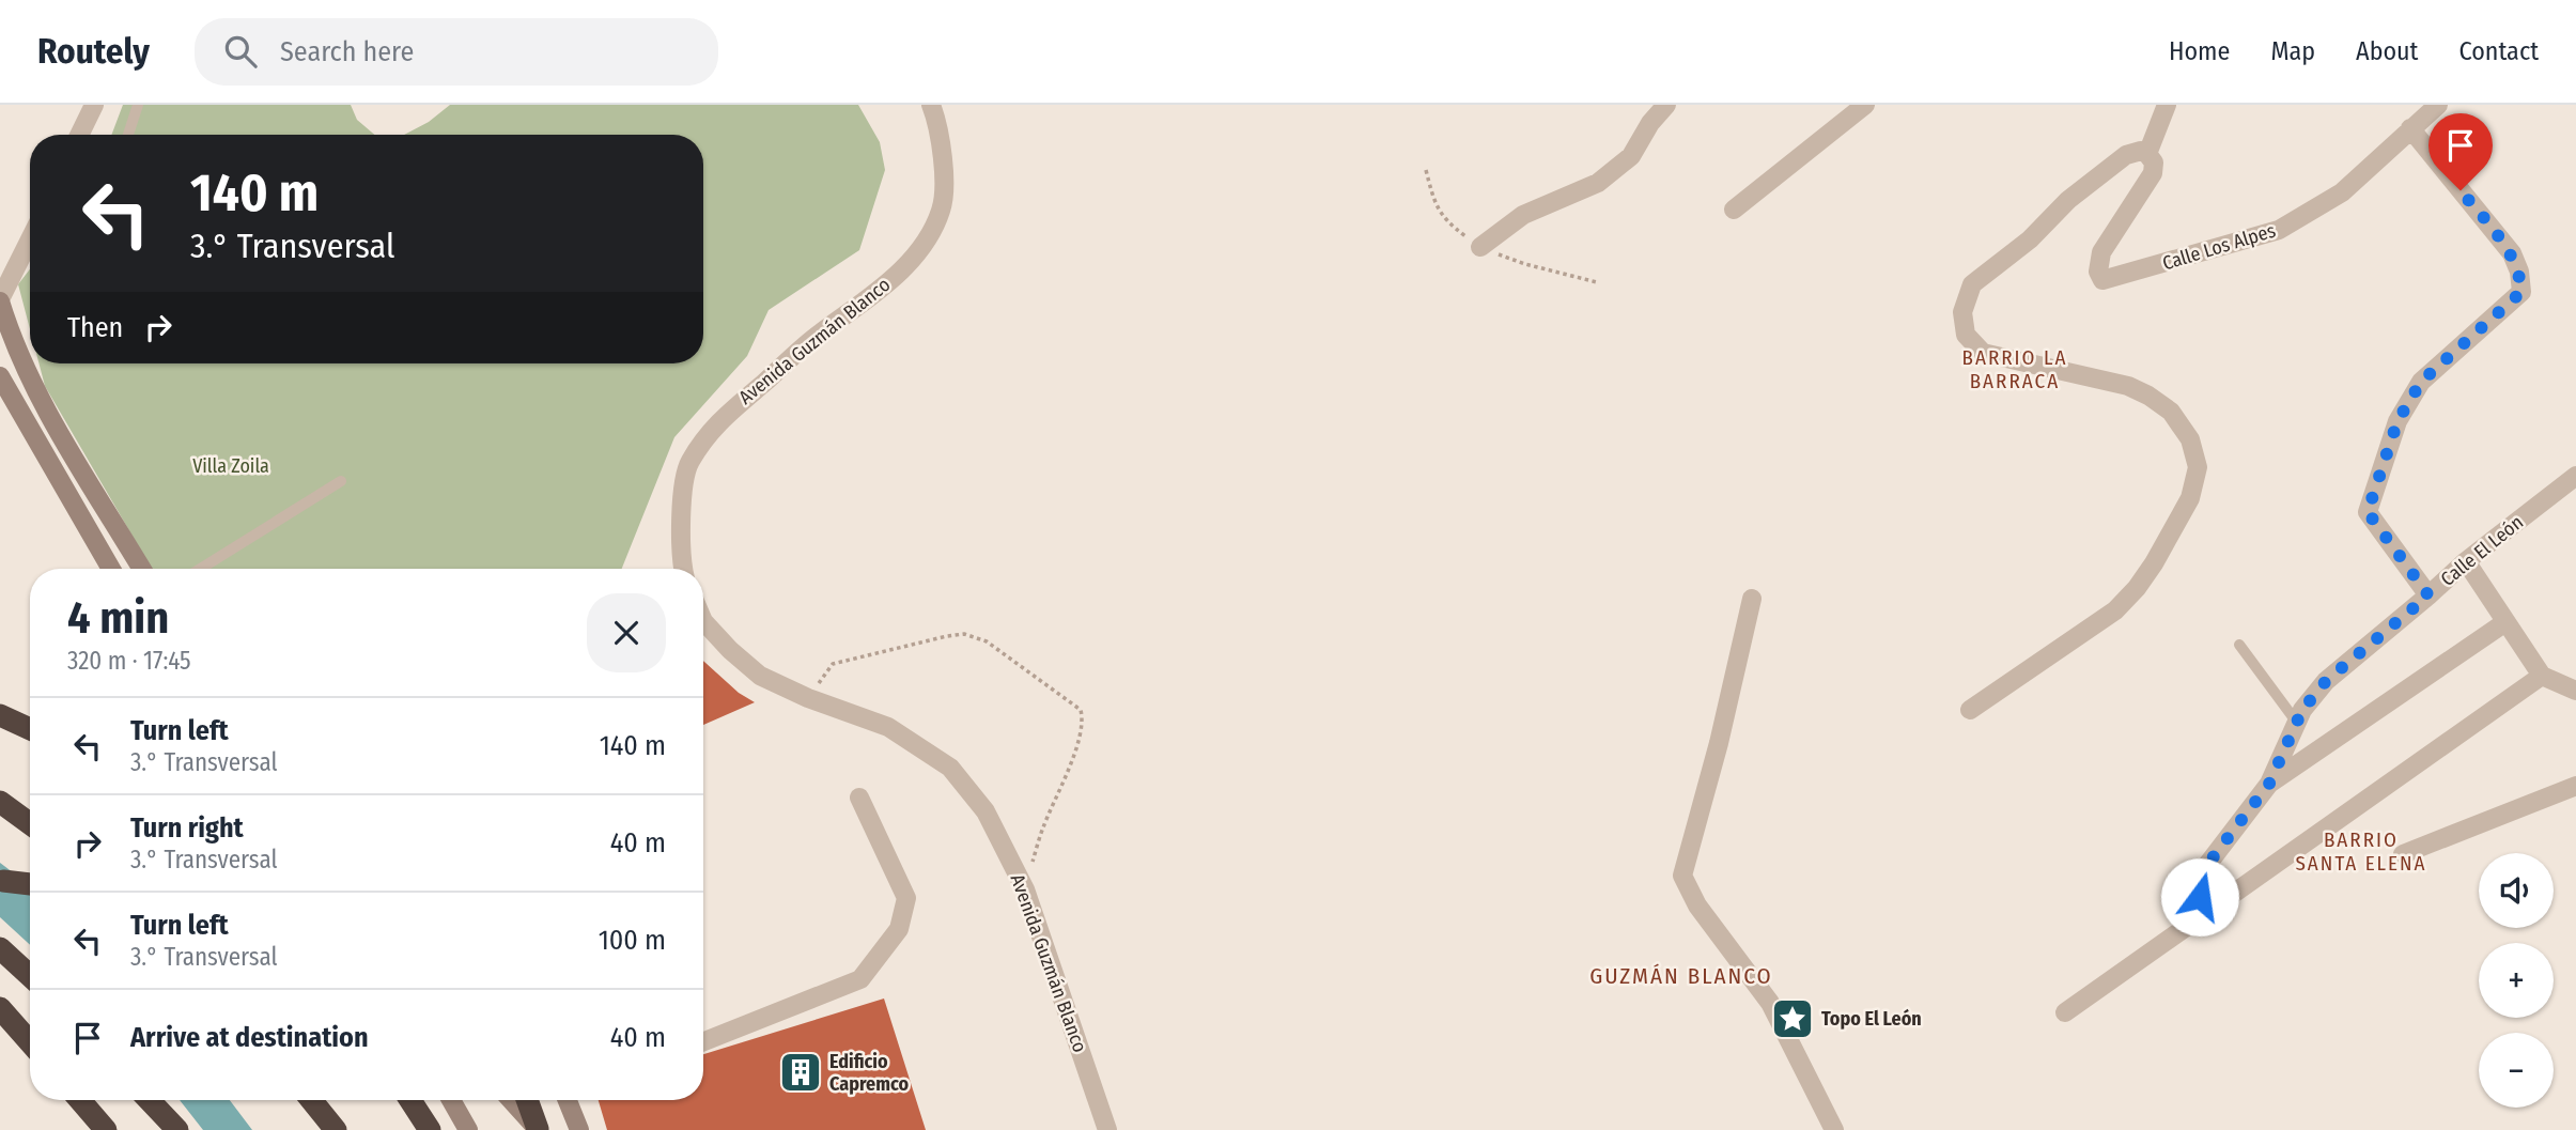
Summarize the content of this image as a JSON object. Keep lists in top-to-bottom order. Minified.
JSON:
{"streets":{"street":["Calle Los Alpes","Avenida Guzmán Blanco","Calle El León"]},"districts":["BARRIO LA BARRACA","BARRIO SANTA ELENA","GUZMÁN BLANCO"],"parks":["Villa Zoila"],"places":{"place":["Topo El León"],"building":["Edificio Capremco"]},"page":{"header":"Routely","search":"Search here","nav":["Home","Map","About","Contact"],"turn":["140 m","3.° Transversal"],"then":"Then","heading":["4 min","320 m · 17:45"],"list":[{"name":"Turn left","note":"3.° Transversal","value":"140 m"},{"name":"Turn right","note":"3.° Transversal","value":"40 m"},{"name":"Turn left","note":"3.° Transversal","value":"100 m"},{"name":"Arrive at destination","value":"40 m"}],"map_buttons":["+","−"]}}
